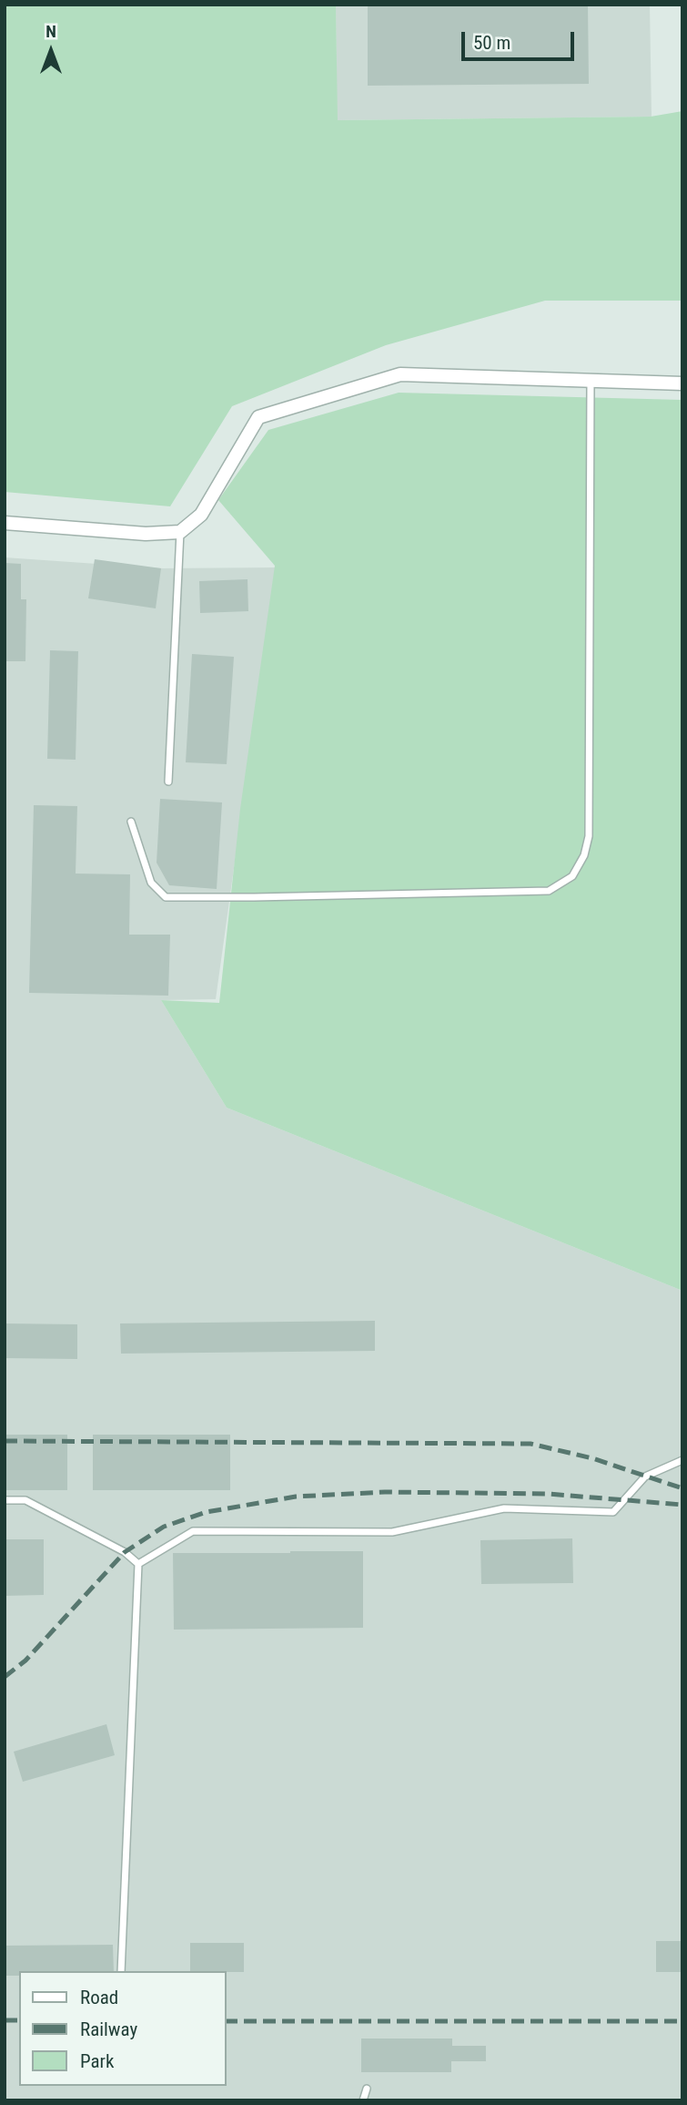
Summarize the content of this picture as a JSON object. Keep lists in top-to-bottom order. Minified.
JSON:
{"legend":["Road","Railway","Park"],"scale_bar":"50 m","north":"top"}
